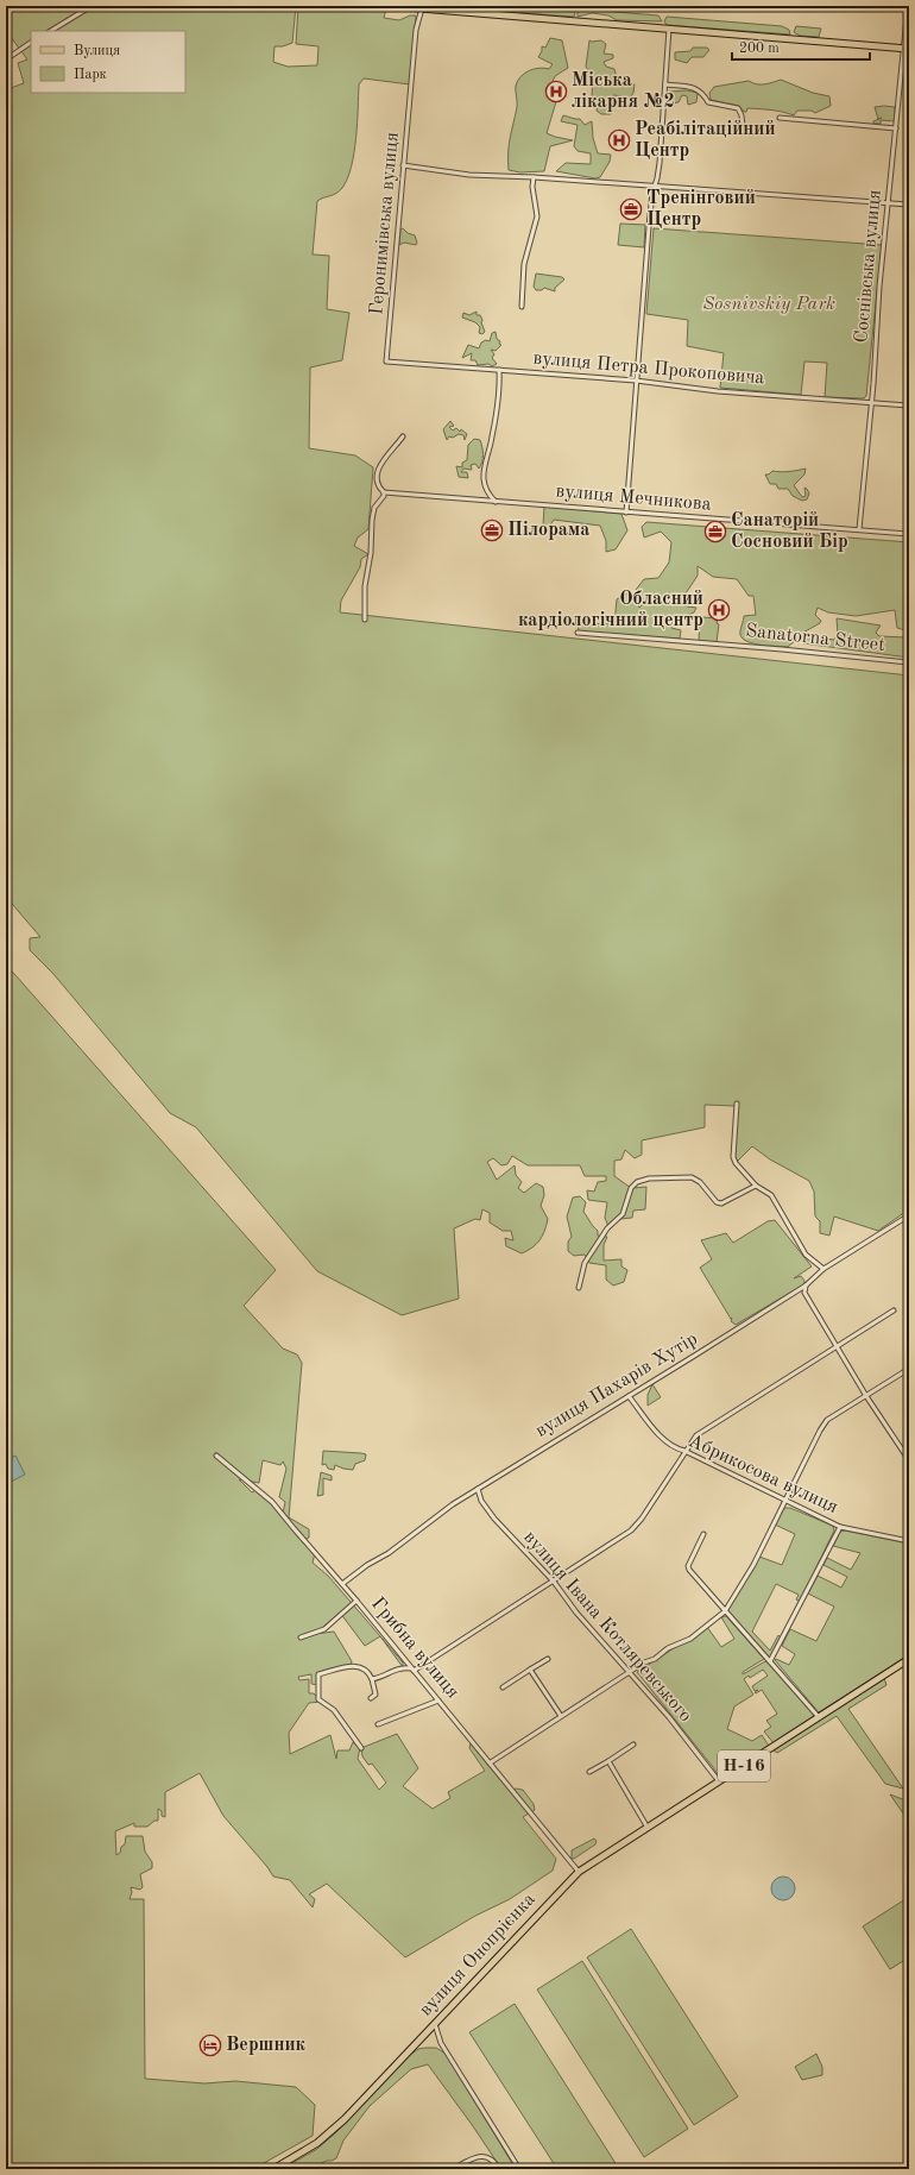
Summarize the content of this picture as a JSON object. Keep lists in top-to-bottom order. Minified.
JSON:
{"streets":{"main road":["Н-16","вулиця Онопрієнка"],"street":["Геронимівська вулиця","Соснівська вулиця","вулиця Петра Прокоповича","вулиця Мечникова","Sanatorna Street","вулиця Пахарів Хутір","Абрикосова вулиця","вулиця Івана Котляревського","Грибна вулиця"]},"crossings":[["Геронимівська вулиця","вулиця Петра Прокоповича"],["Соснівська вулиця","вулиця Петра Прокоповича"],["Соснівська вулиця","вулиця Мечникова"],["вулиця Пахарів Хутір","Абрикосова вулиця"],["вулиця Пахарів Хутір","вулиця Івана Котляревського"],["вулиця Пахарів Хутір","Грибна вулиця"],["вулиця Івана Котляревського","вулиця Онопрієнка"],["Грибна вулиця","вулиця Онопрієнка"]],"parks":["Sosnivskiy Park"],"places":{"hospital":["Міська лікарня №2","Реабілітаційний Центр","Обласний кардіологічний центр"],"office":["Тренінговий Центр","Пілорама","Санаторій Сосновий Бір"],"hotel":["Вершник"]},"legend":["Вулиця","Парк"],"scale_bar":"200 m"}
